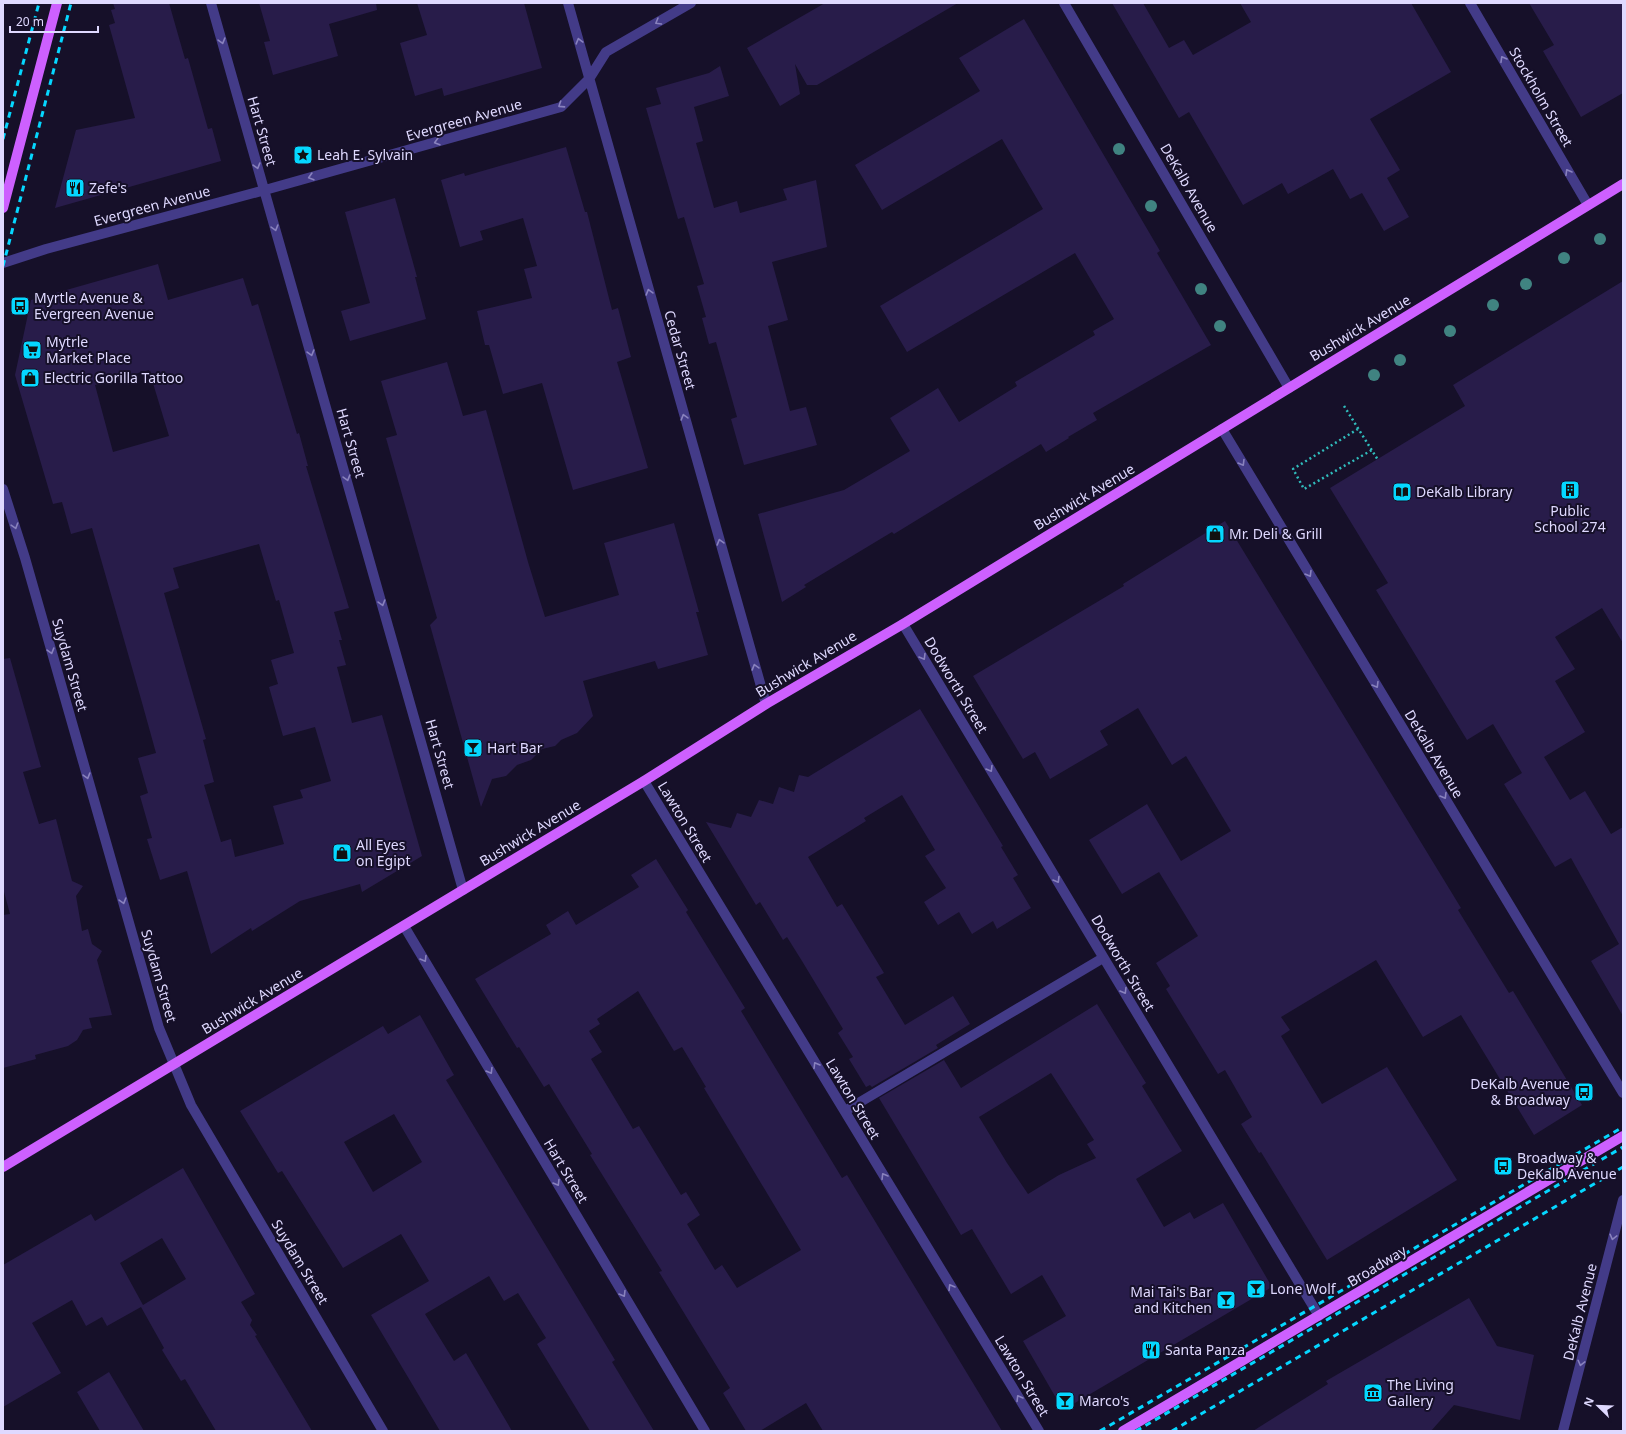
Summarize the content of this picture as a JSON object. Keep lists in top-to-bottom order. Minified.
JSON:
{"streets":{"main road":["Bushwick Avenue","Broadway"],"street":["Stockholm Street","Evergreen Avenue","Hart Street","DeKalb Avenue","Cedar Street","Suydam Street","Dodworth Street","Lawton Street"]},"crossings":[["Stockholm Street","Bushwick Avenue"],["Evergreen Avenue","Hart Street"],["Evergreen Avenue","Cedar Street"],["Hart Street","Bushwick Avenue"],["DeKalb Avenue","Bushwick Avenue"],["Bushwick Avenue","Cedar Street"],["Bushwick Avenue","Suydam Street"],["Bushwick Avenue","Dodworth Street"],["Bushwick Avenue","Lawton Street"],["Dodworth Street","Broadway"]],"one_way":["Stockholm Street","Evergreen Avenue","Hart Street","DeKalb Avenue","Cedar Street","Suydam Street","Dodworth Street","Lawton Street"],"places":{"place":["Leah E. Sylvain"],"restaurant":["Zefe's","Santa Panza"],"bus stop":["Myrtle Avenue & Evergreen Avenue","DeKalb Avenue & Broadway","Broadway & DeKalb Avenue"],"supermarket":["Mytrle Market Place"],"shop":["Electric Gorilla Tattoo","Mr. Deli & Grill","All Eyes on Egipt"],"building":["Public School 274"],"library":["DeKalb Library"],"bar":["Hart Bar","Lone Wolf","Mai Tai's Bar and Kitchen","Marco's"],"museum":["The Living Gallery"]},"scale_bar":"20 m","north":"top left"}
